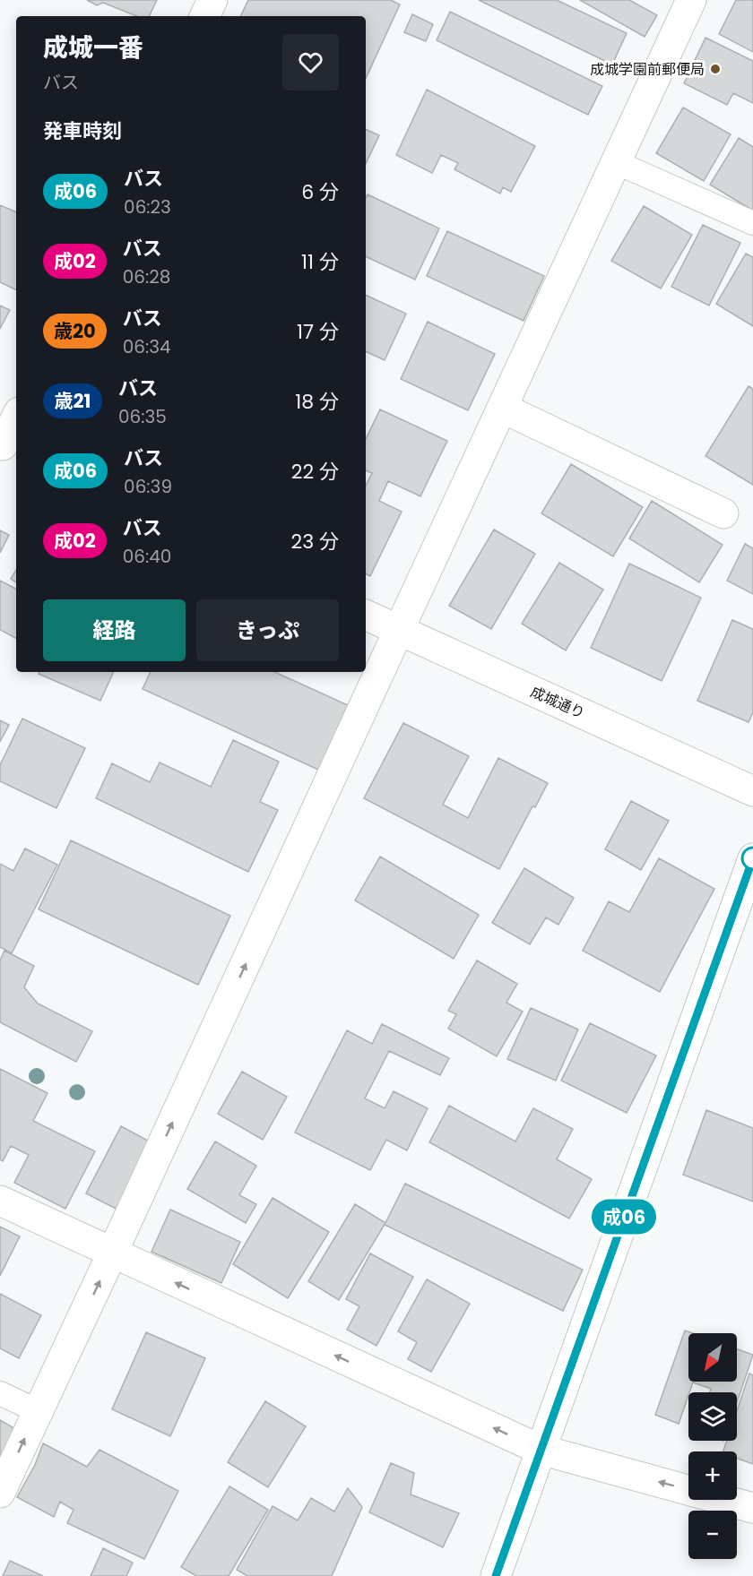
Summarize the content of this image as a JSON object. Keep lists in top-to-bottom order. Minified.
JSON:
{"streets":{"street":["成城通り"]},"places":["成城学園前郵便局"],"lines":["bus line 成06"],"north":"bottom left","page":{"on_map":"成06","heading":[["成城一番","バス"],"発車時刻"],"list":[{"mark":"成06","name":"バス","note":"06:23","value":"6 分"},{"mark":"成02","name":"バス","note":"06:28","value":"11 分"},{"mark":"歳20","name":"バス","note":"06:34","value":"17 分"},{"mark":"歳21","name":"バス","note":"06:35","value":"18 分"},{"mark":"成06","name":"バス","note":"06:39","value":"22 分"},{"mark":"成02","name":"バス","note":"06:40","value":"23 分"}],"buttons":["経路","きっぷ"],"map_buttons":["+","−"]}}
